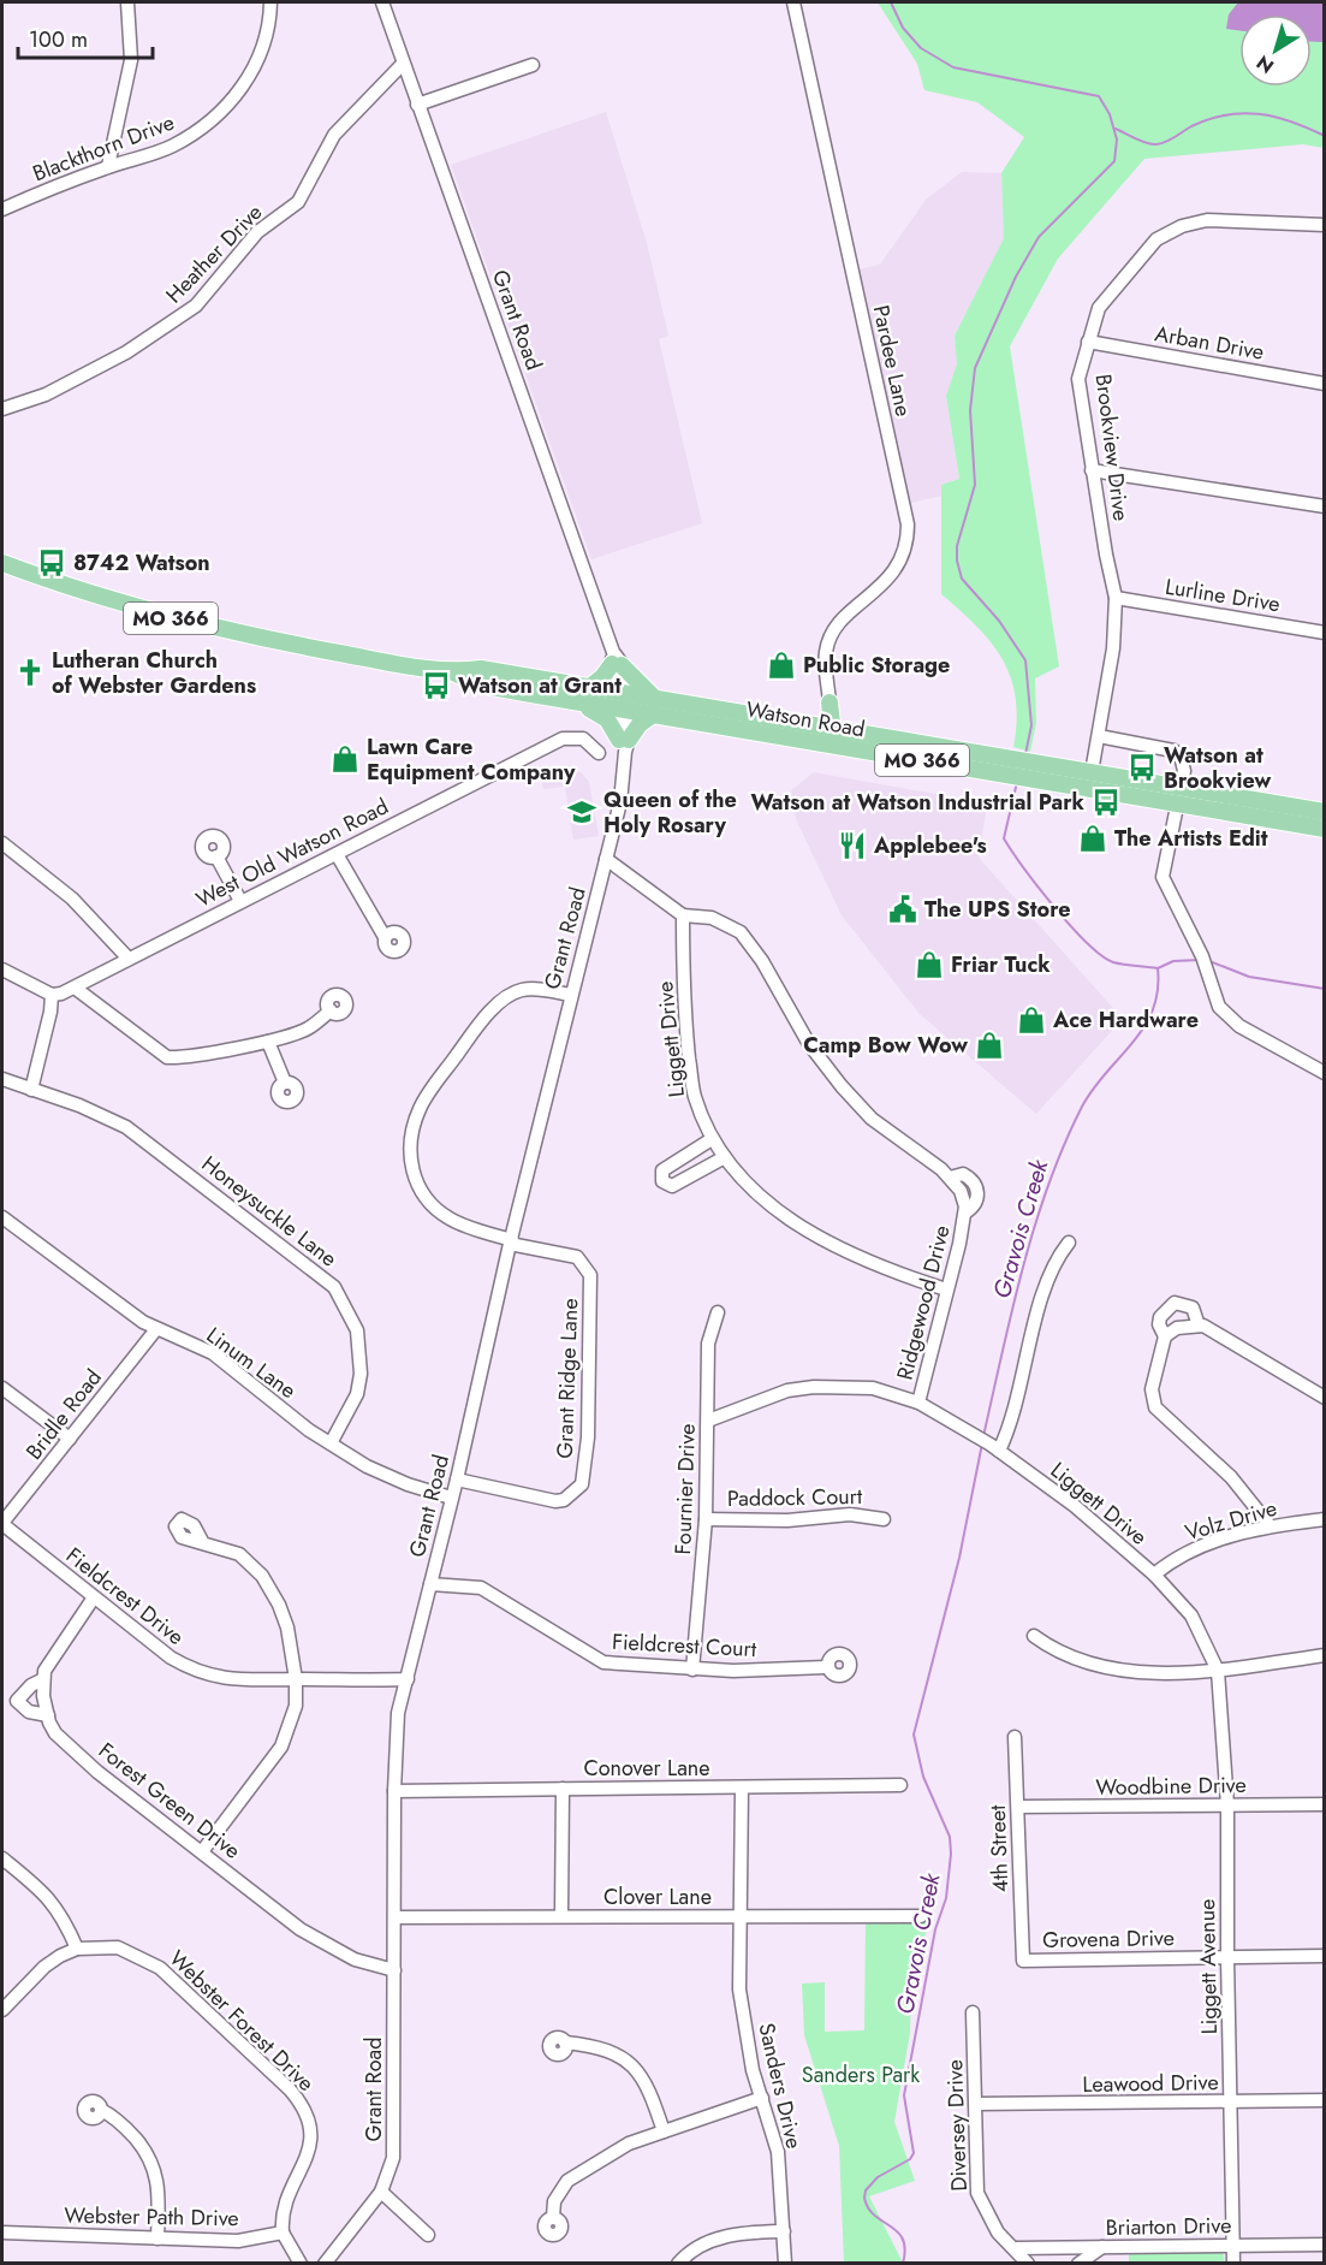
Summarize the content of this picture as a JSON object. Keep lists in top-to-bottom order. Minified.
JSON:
{"streets":{"main road":["MO 366","Watson Road"],"street":["Blackthorn Drive","Heather Drive","Grant Road","Arban Drive","Pardee Lane","Brookview Drive","Lurline Drive","West Old Watson Road","Liggett Drive","Honeysuckle Lane","Ridgewood Drive","Linum Lane","Grant Ridge Lane","Bridle Road","Fournier Drive","Paddock Court","Volz Drive","Fieldcrest Drive","Fieldcrest Court","Conover Lane","Woodbine Drive","Forest Green Drive","4th Street","Clover Lane","Grovena Drive","Liggett Avenue","Webster Forest Drive","Leawood Drive","Sanders Drive","Diversey Drive","Webster Path Drive","Briarton Drive"]},"crossings":[["Heather Drive","Grant Road"],["Grant Road","Watson Road"],["Grant Road","Linum Lane"],["Grant Road","Grant Ridge Lane"],["Grant Road","Fieldcrest Drive"],["Grant Road","Fieldcrest Court"],["Grant Road","Conover Lane"],["Grant Road","Forest Green Drive"],["Grant Road","Clover Lane"],["Arban Drive","Brookview Drive"],["Brookview Drive","Lurline Drive"],["Brookview Drive","Watson Road"],["Liggett Drive","Ridgewood Drive"],["Liggett Drive","Fournier Drive"],["Liggett Drive","Volz Drive"],["Liggett Drive","Liggett Avenue"],["Honeysuckle Lane","Linum Lane"],["Linum Lane","Bridle Road"],["Bridle Road","Fieldcrest Drive"],["Fournier Drive","Paddock Court"],["Fournier Drive","Fieldcrest Court"],["Conover Lane","Sanders Drive"],["Woodbine Drive","4th Street"],["Woodbine Drive","Liggett Avenue"],["4th Street","Grovena Drive"],["Clover Lane","Sanders Drive"],["Grovena Drive","Liggett Avenue"],["Liggett Avenue","Leawood Drive"],["Liggett Avenue","Briarton Drive"],["Webster Forest Drive","Webster Path Drive"],["Leawood Drive","Diversey Drive"],["Diversey Drive","Briarton Drive"]],"water":["Gravois Creek"],"parks":["Sanders Park"],"places":{"bus stop":["8742 Watson","Watson at Grant","Watson at Brookview","Watson at Watson Industrial Park"],"shop":["Public Storage","Lawn Care Equipment Company","The Artists Edit","Friar Tuck","Ace Hardware","Camp Bow Wow"],"church":["Lutheran Church of Webster Gardens"],"school or university":["Queen of the Holy Rosary"],"restaurant":["Applebee's"],"public building":["The UPS Store"]},"scale_bar":"100 m","north":"bottom left"}
